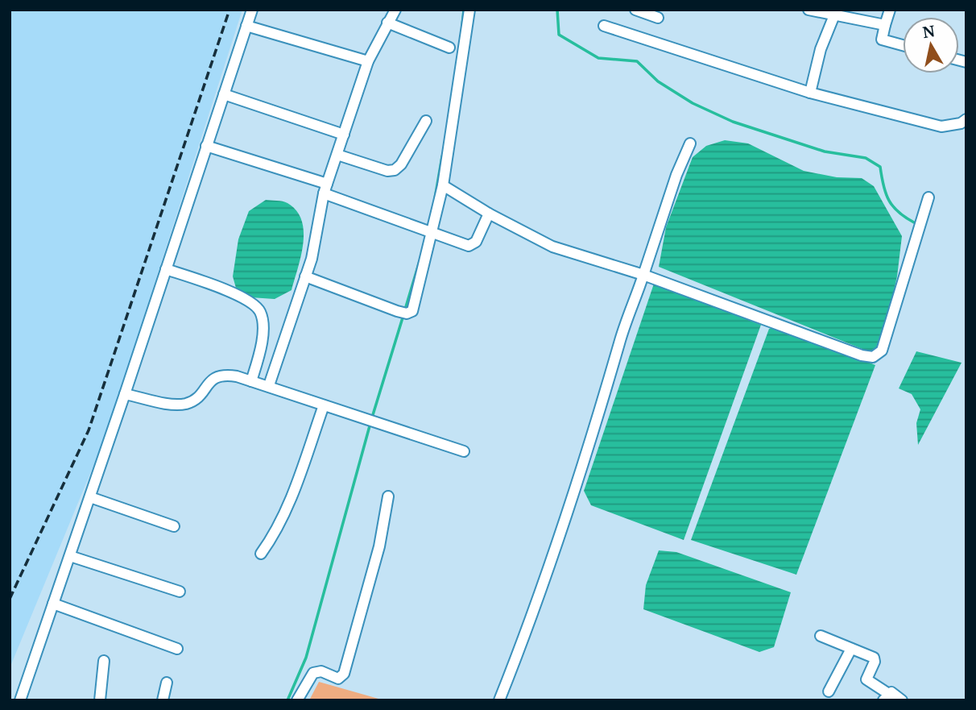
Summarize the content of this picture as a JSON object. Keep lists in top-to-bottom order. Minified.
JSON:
{"north":"top"}
